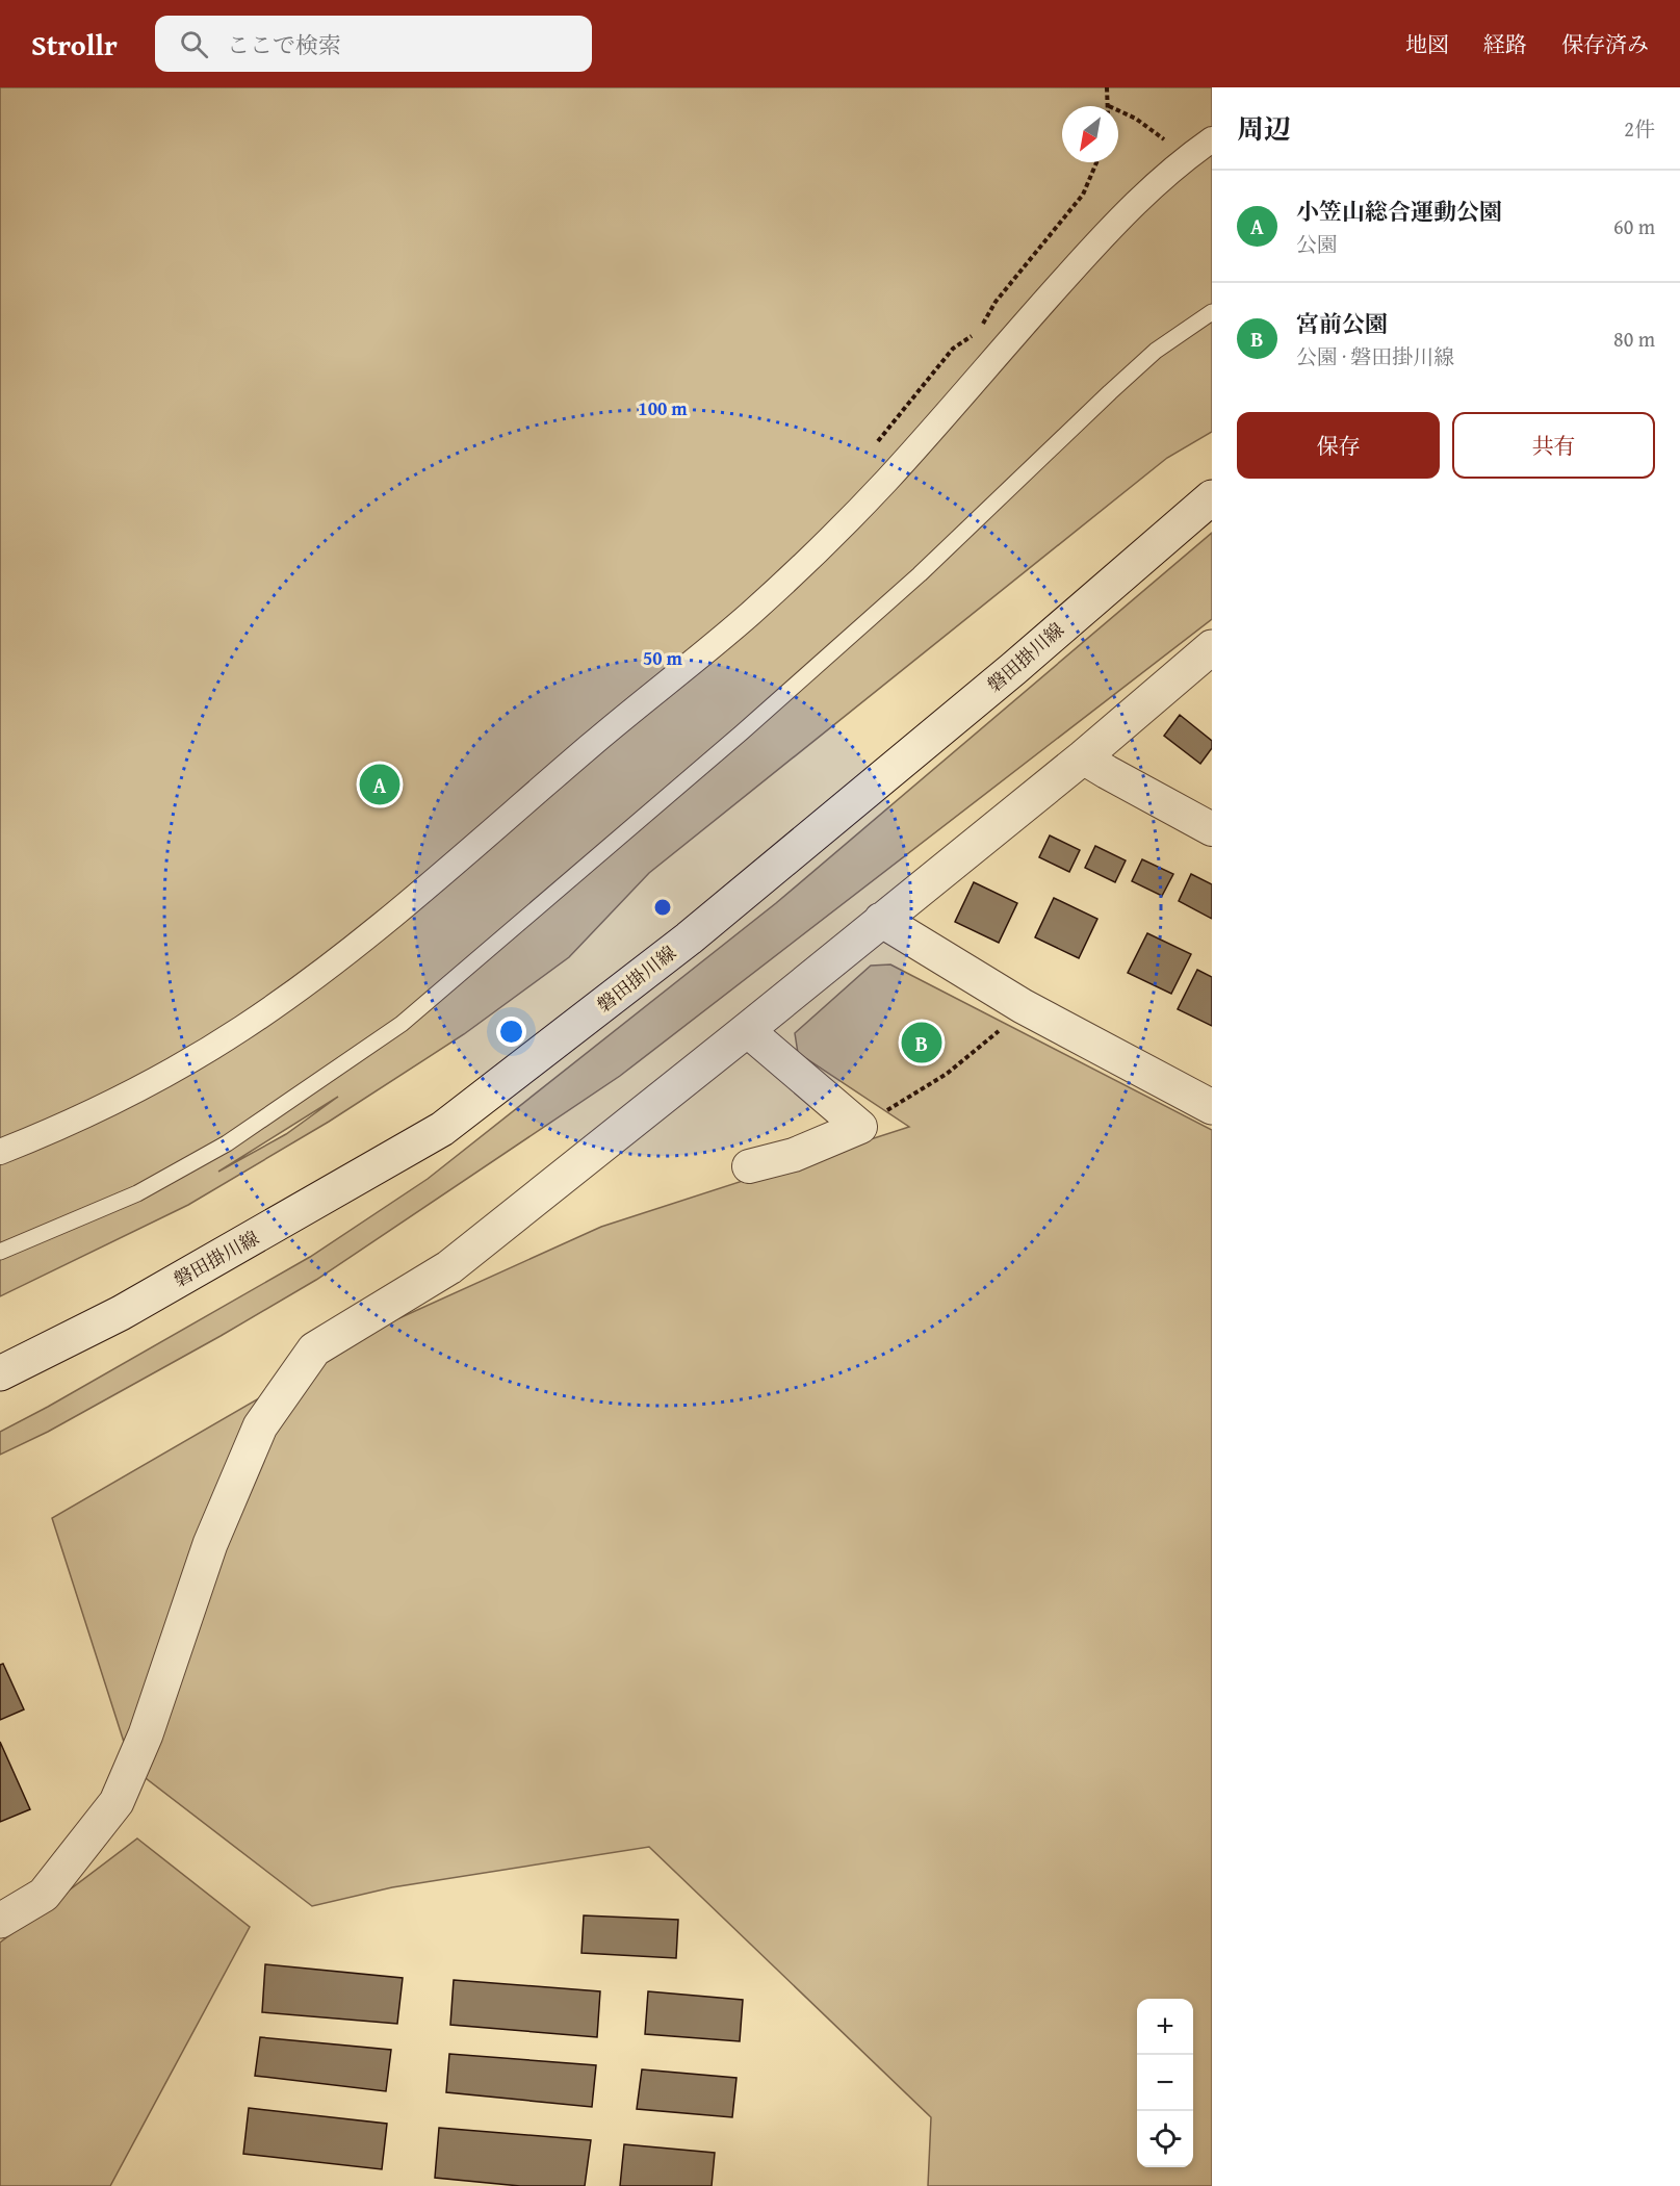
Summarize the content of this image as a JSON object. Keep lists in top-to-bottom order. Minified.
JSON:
{"streets":{"street":["磐田掛川線"]},"north":"bottom left","page":{"header":"Strollr","search":"ここで検索","nav":["地図","経路","保存済み"],"heading":["周辺","2件"],"list":[{"mark":"A","name":"小笠山総合運動公園","note":"公園","value":"60 m"},{"mark":"B","name":"宮前公園","note":"公園 · 磐田掛川線","value":"80 m"}],"buttons":["保存","共有"],"pins":["A","B"],"map_buttons":["+","−"]},"rings":["100 m","50 m"]}
